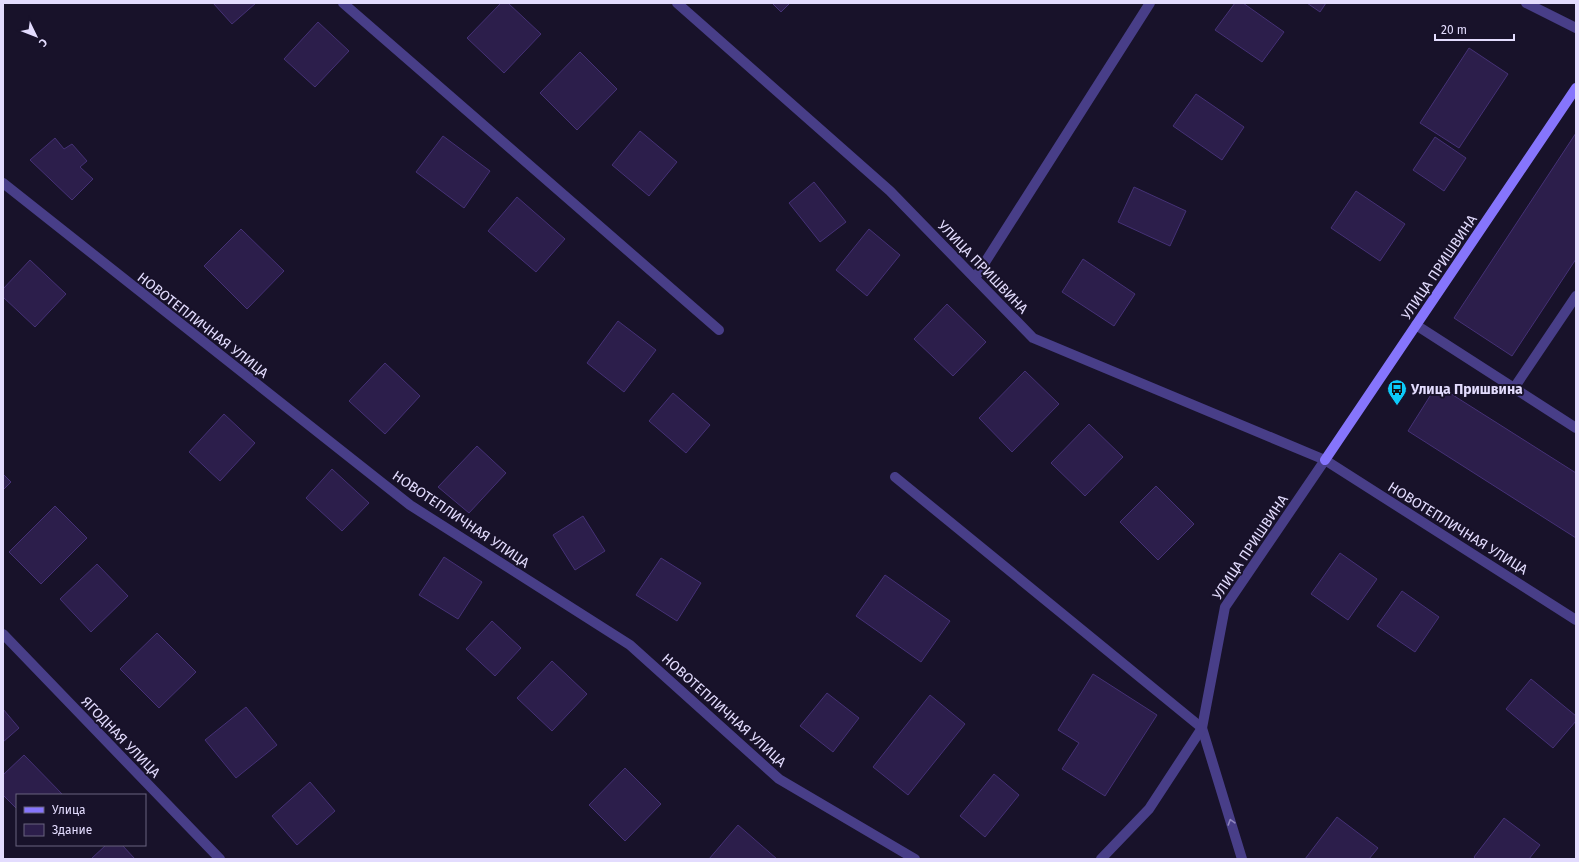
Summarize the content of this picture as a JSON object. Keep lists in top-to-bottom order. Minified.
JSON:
{"streets":{"street":["УЛИЦА ПРИШВИНА","НОВОТЕПЛИЧНАЯ УЛИЦА","ЯГОДНАЯ УЛИЦА"]},"crossings":[["УЛИЦА ПРИШВИНА","НОВОТЕПЛИЧНАЯ УЛИЦА"]],"places":{"bus stop":["Улица Пришвина"]},"legend":["Улица","Здание"],"scale_bar":"20 m","north":"bottom right"}
